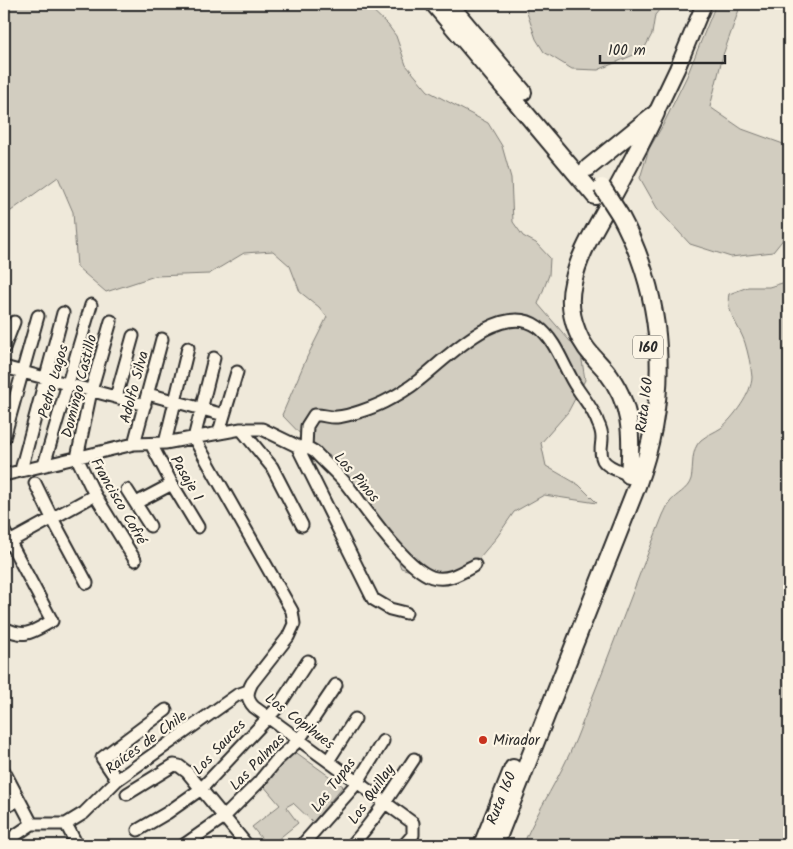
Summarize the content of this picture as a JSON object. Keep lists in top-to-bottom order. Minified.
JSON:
{"streets":{"highway":["160","Ruta 160"],"street":["Pedro Lagos","Domingo Castillo","Adolfo Silva","Los Pinos","Pasaje 1","Francisco Cofré","Los Copihues","Raíces de Chile","Los Sauces","Las Palmas","Las Tupas","Los Quillay"]},"crossings":[["Pedro Lagos","Los Pinos"],["Domingo Castillo","Los Pinos"],["Domingo Castillo","Francisco Cofré"],["Adolfo Silva","Los Pinos"],["Los Pinos","Pasaje 1"],["Los Pinos","Francisco Cofré"],["Los Pinos","Los Copihues"],["Los Copihues","Raíces de Chile"],["Los Copihues","Los Sauces"],["Los Copihues","Las Palmas"],["Los Copihues","Las Tupas"],["Los Copihues","Los Quillay"],["Los Sauces","Las Palmas"]],"places":["Mirador"],"scale_bar":"100 m"}
